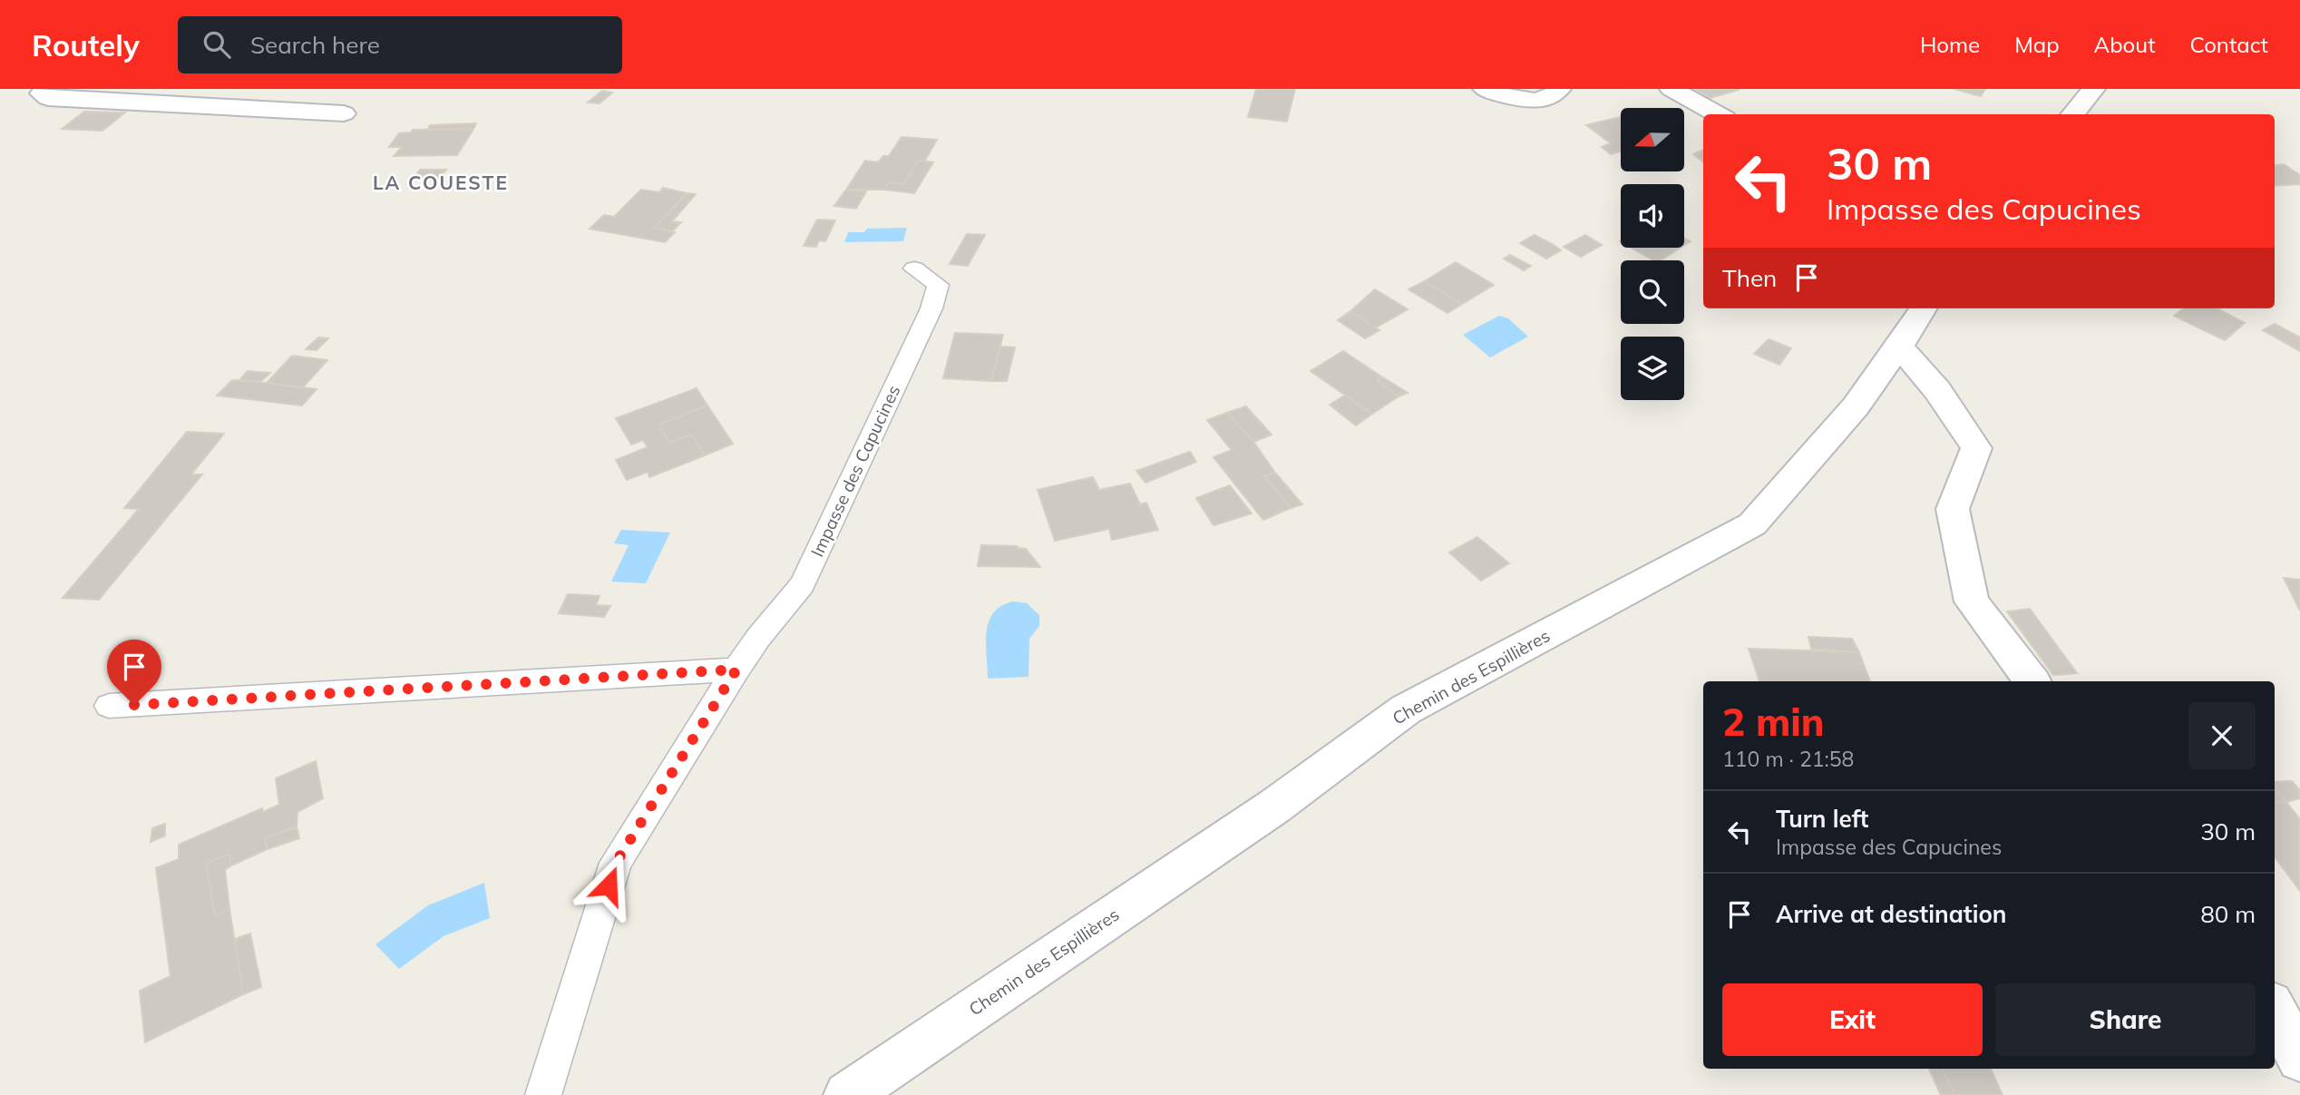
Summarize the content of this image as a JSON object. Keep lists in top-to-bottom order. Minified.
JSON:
{"streets":{"street":["Chemin des Espillières"],"lane":["Impasse des Capucines"]},"districts":["LA COUESTE"],"north":"left","page":{"header":"Routely","search":"Search here","nav":["Home","Map","About","Contact"],"turn":["30 m","Impasse des Capucines"],"then":"Then","heading":["2 min","110 m · 21:58"],"list":[{"name":"Turn left","note":"Impasse des Capucines","value":"30 m"},{"name":"Arrive at destination","value":"80 m"}],"buttons":["Exit","Share"]}}
